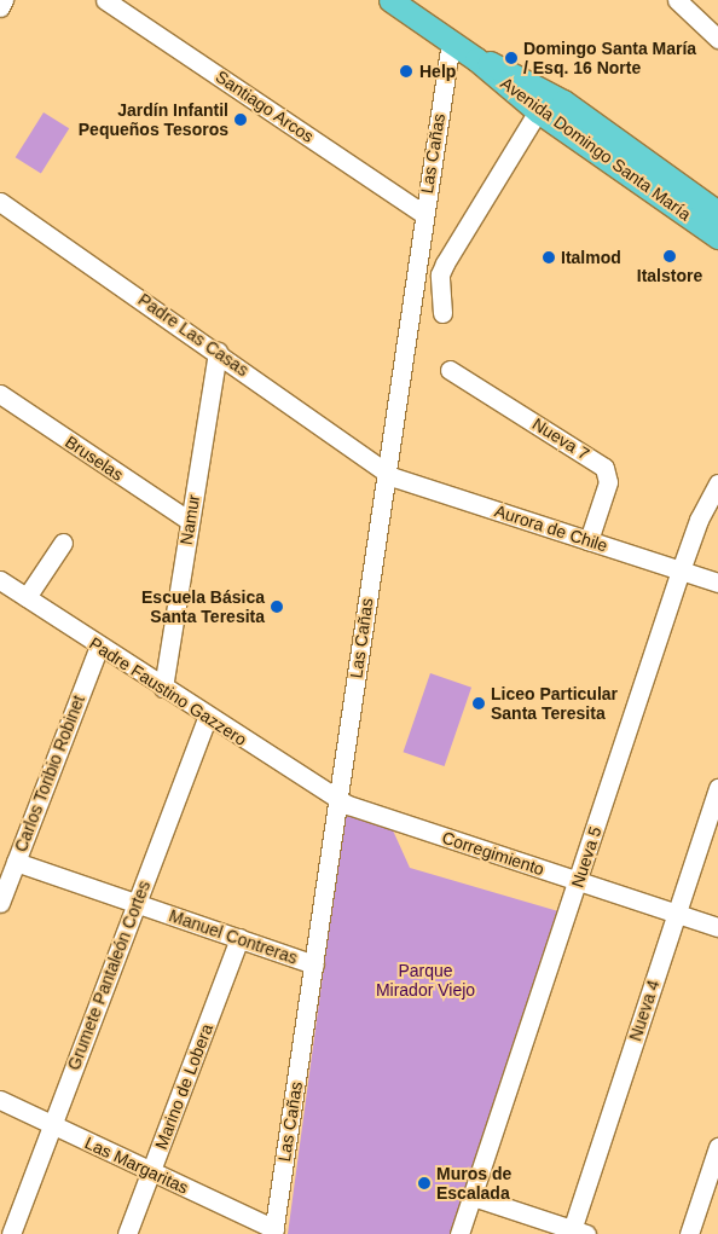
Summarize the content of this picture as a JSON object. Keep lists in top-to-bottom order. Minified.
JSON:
{"streets":{"main road":["Avenida Domingo Santa María"],"street":["Santiago Arcos","Las Cañas","Padre Las Casas","Nueva 7","Bruselas","Namur","Aurora de Chile","Padre Faustino Gazzero","Carlos Toribio Robinet","Corregimiento","Nueva 5","Manuel Contreras","Grumete Pantaleón Cortes","Nueva 4","Marino de Lobera","Las Margaritas"]},"crossings":[["Santiago Arcos","Las Cañas"],["Avenida Domingo Santa María","Las Cañas"],["Las Cañas","Padre Las Casas"],["Las Cañas","Aurora de Chile"],["Las Cañas","Padre Faustino Gazzero"],["Las Cañas","Corregimiento"],["Las Cañas","Manuel Contreras"],["Las Cañas","Las Margaritas"],["Padre Las Casas","Namur"],["Padre Las Casas","Aurora de Chile"],["Nueva 7","Aurora de Chile"],["Bruselas","Namur"],["Namur","Padre Faustino Gazzero"],["Aurora de Chile","Nueva 5"],["Padre Faustino Gazzero","Carlos Toribio Robinet"],["Padre Faustino Gazzero","Corregimiento"],["Padre Faustino Gazzero","Grumete Pantaleón Cortes"],["Carlos Toribio Robinet","Manuel Contreras"],["Corregimiento","Nueva 5"],["Corregimiento","Nueva 4"],["Manuel Contreras","Grumete Pantaleón Cortes"],["Manuel Contreras","Marino de Lobera"],["Grumete Pantaleón Cortes","Las Margaritas"],["Marino de Lobera","Las Margaritas"]],"parks":["Parque Mirador Viejo"],"places":["Domingo Santa María / Esq. 16 Norte","Help","Jardín Infantil Pequeños Tesoros","Italstore","Italmod","Escuela Básica Santa Teresita","Liceo Particular Santa Teresita","Muros de Escalada"]}
